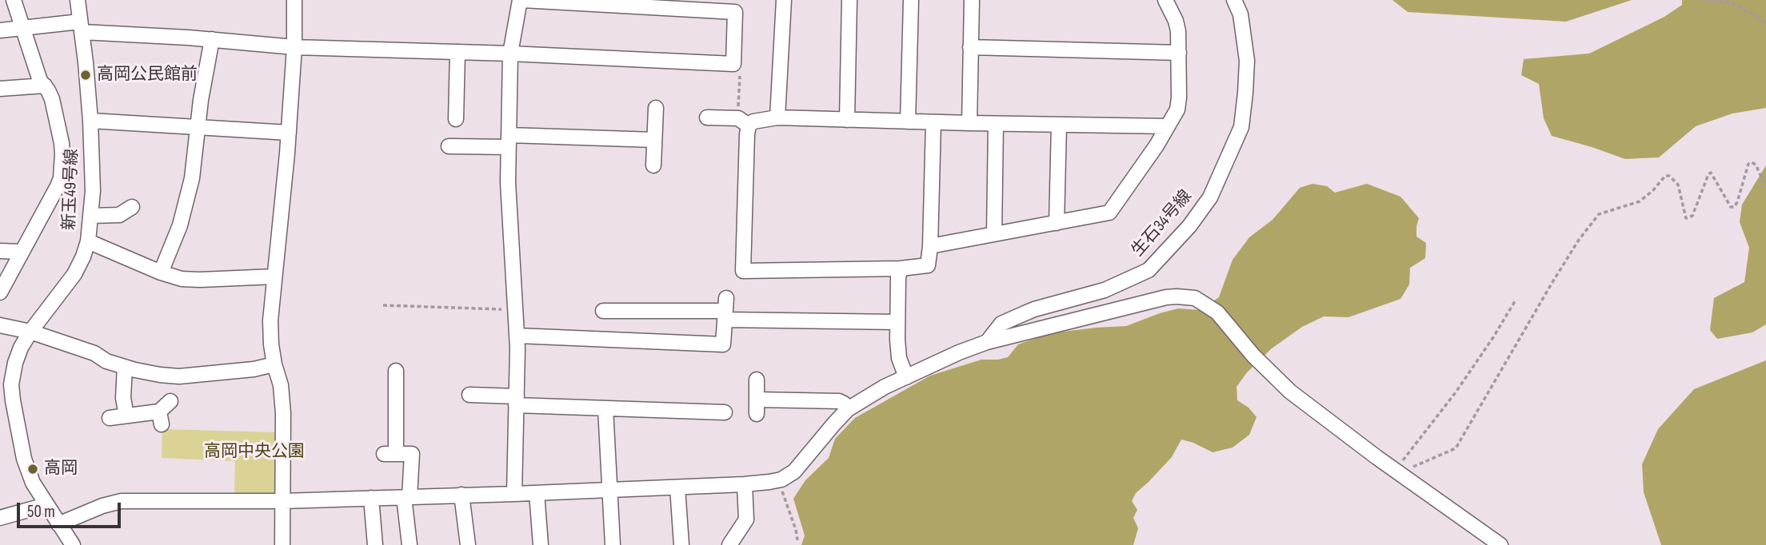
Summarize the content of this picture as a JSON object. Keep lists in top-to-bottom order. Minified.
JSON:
{"streets":{"street":["新玉49号線","生石34号線"]},"parks":["高岡中央公園"],"places":["高岡公民館前","高岡"],"scale_bar":"50 m"}
